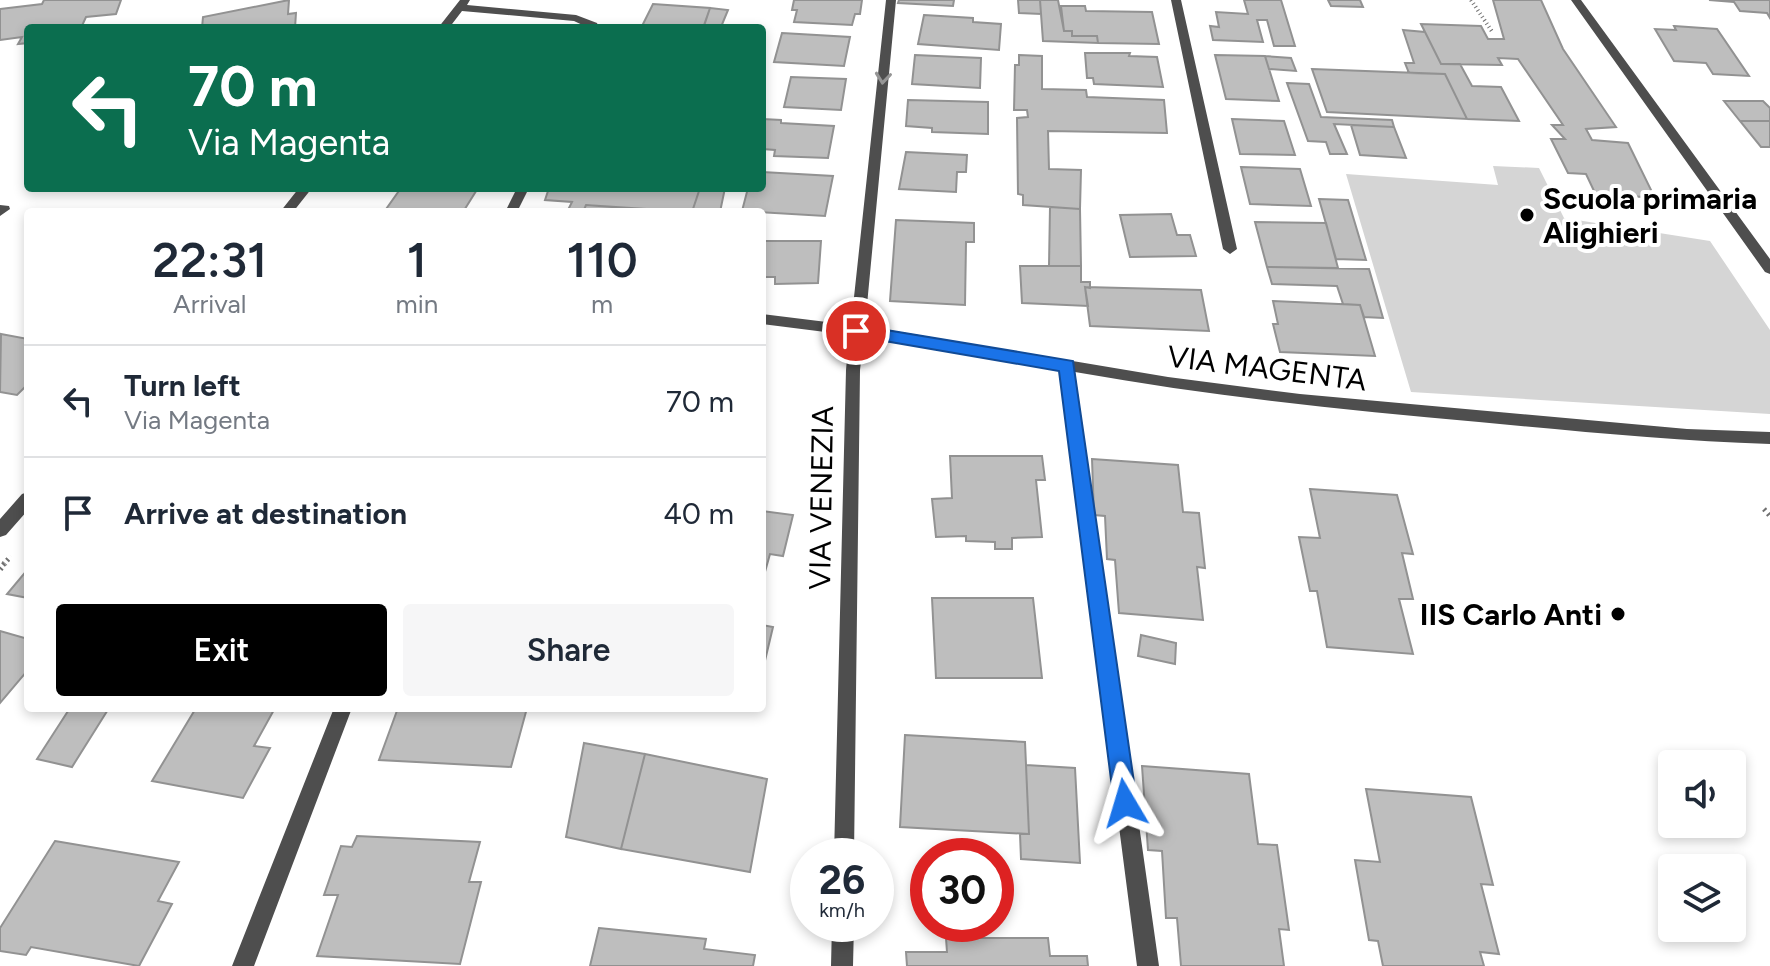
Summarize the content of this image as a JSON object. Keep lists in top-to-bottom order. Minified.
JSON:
{"streets":{"street":["VIA MAGENTA","VIA VENEZIA"]},"crossings":[["VIA MAGENTA","VIA VENEZIA"]],"one_way":["VIA VENEZIA"],"places":["Scuola primaria Alighieri","IIS Carlo Anti"],"page":{"turn":["70 m","Via Magenta"],"eta":["22:31","Arrival","1","min","110","m"],"list":[{"name":"Turn left","note":"Via Magenta","value":"70 m"},{"name":"Arrive at destination","value":"40 m"}],"buttons":["Exit","Share"],"speed":"26 km/h","limit":"30"}}
